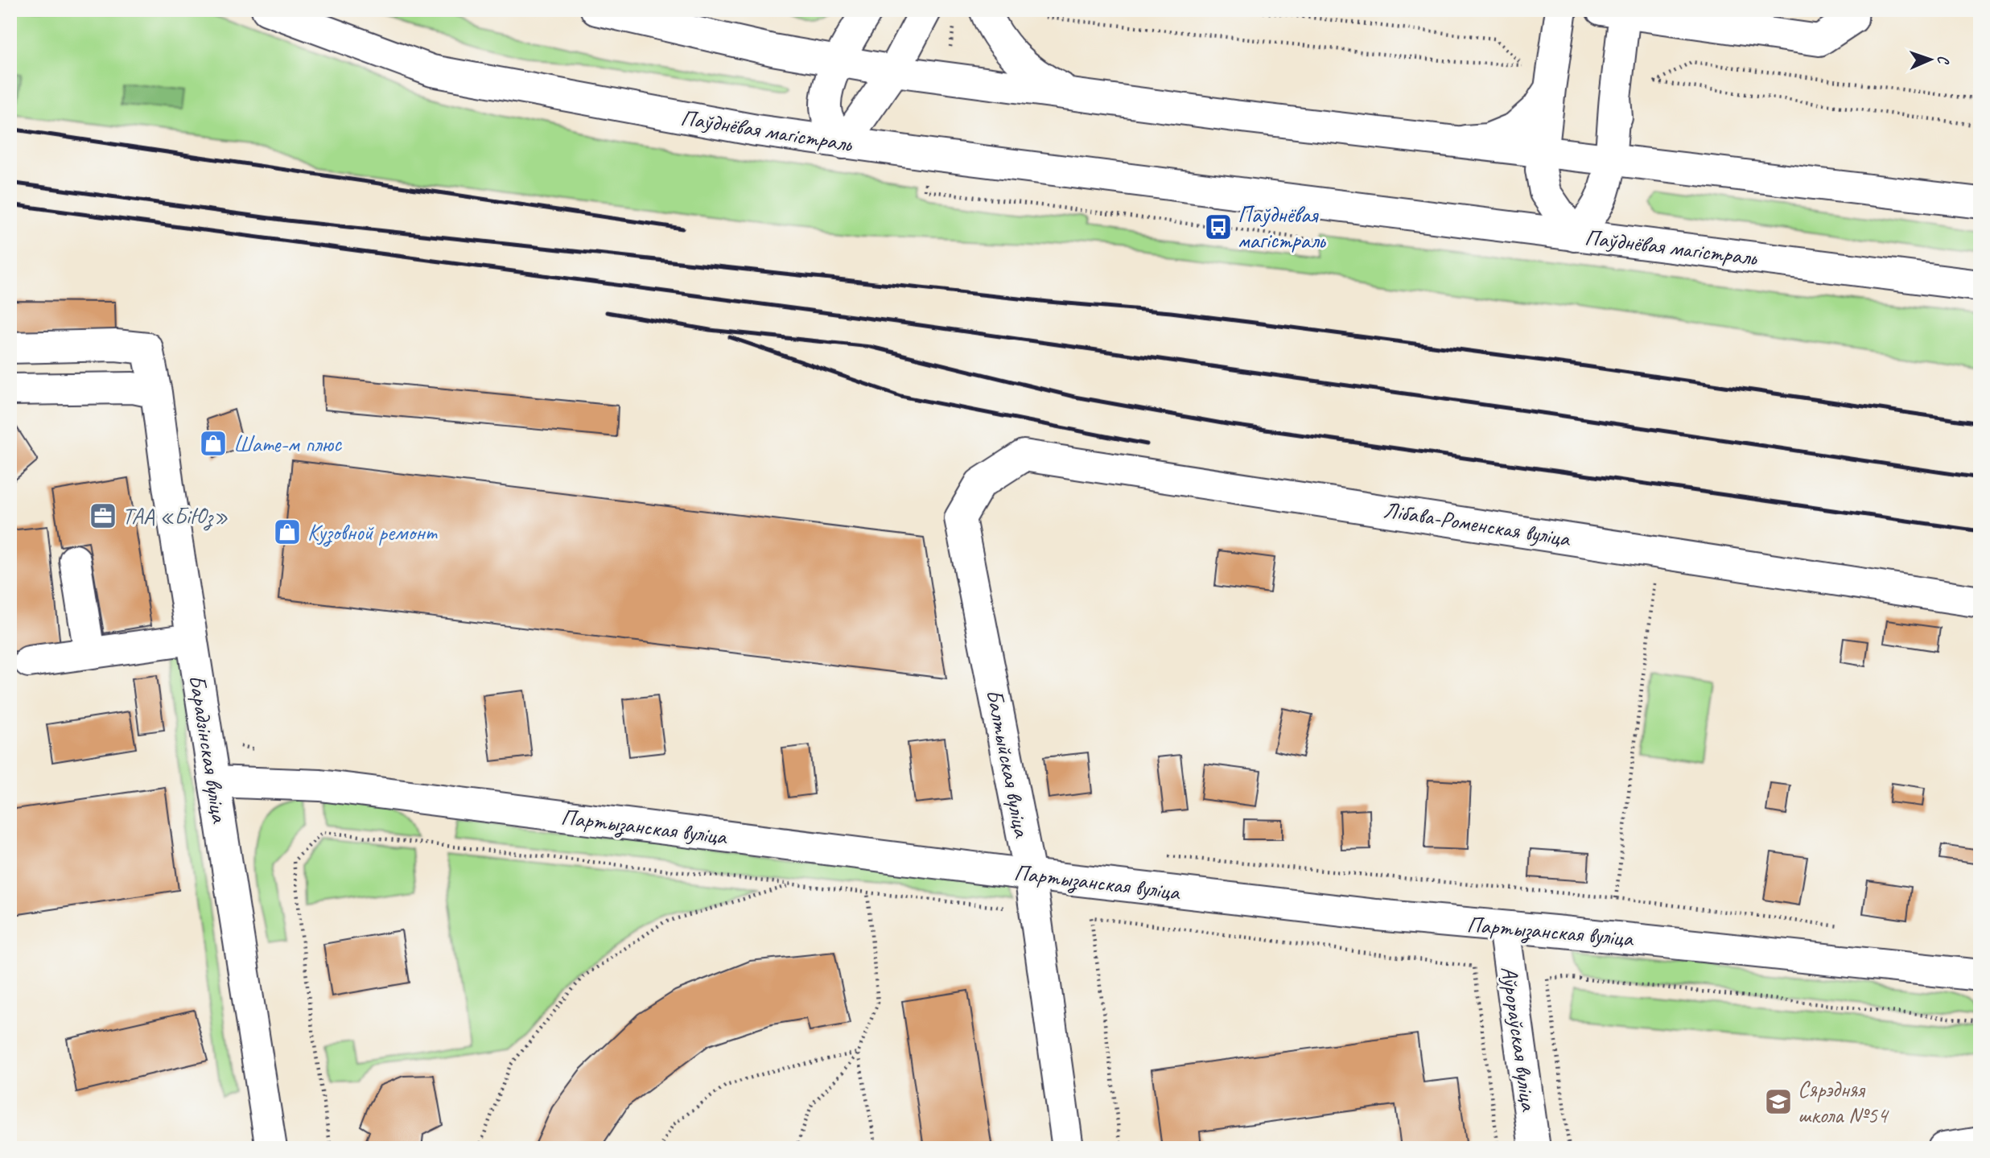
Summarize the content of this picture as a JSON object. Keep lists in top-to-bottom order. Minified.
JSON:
{"streets":{"street":["Паўднёвая магістраль","Лібава-Роменская вуліца","Барадзінская вуліца","Балтыйская вуліца","Партызанская вуліца","Аўрораўская вуліца"]},"crossings":[["Лібава-Роменская вуліца","Балтыйская вуліца"],["Барадзінская вуліца","Партызанская вуліца"],["Балтыйская вуліца","Партызанская вуліца"],["Партызанская вуліца","Аўрораўская вуліца"]],"places":{"bus stop":["Паўднёвая магістраль"],"shop":["Шате-м плюс","Кузовной ремонт"],"office":["ТАА «БіЮз»"],"school or university":["Сярэдняя школа №54"]},"north":"right"}
